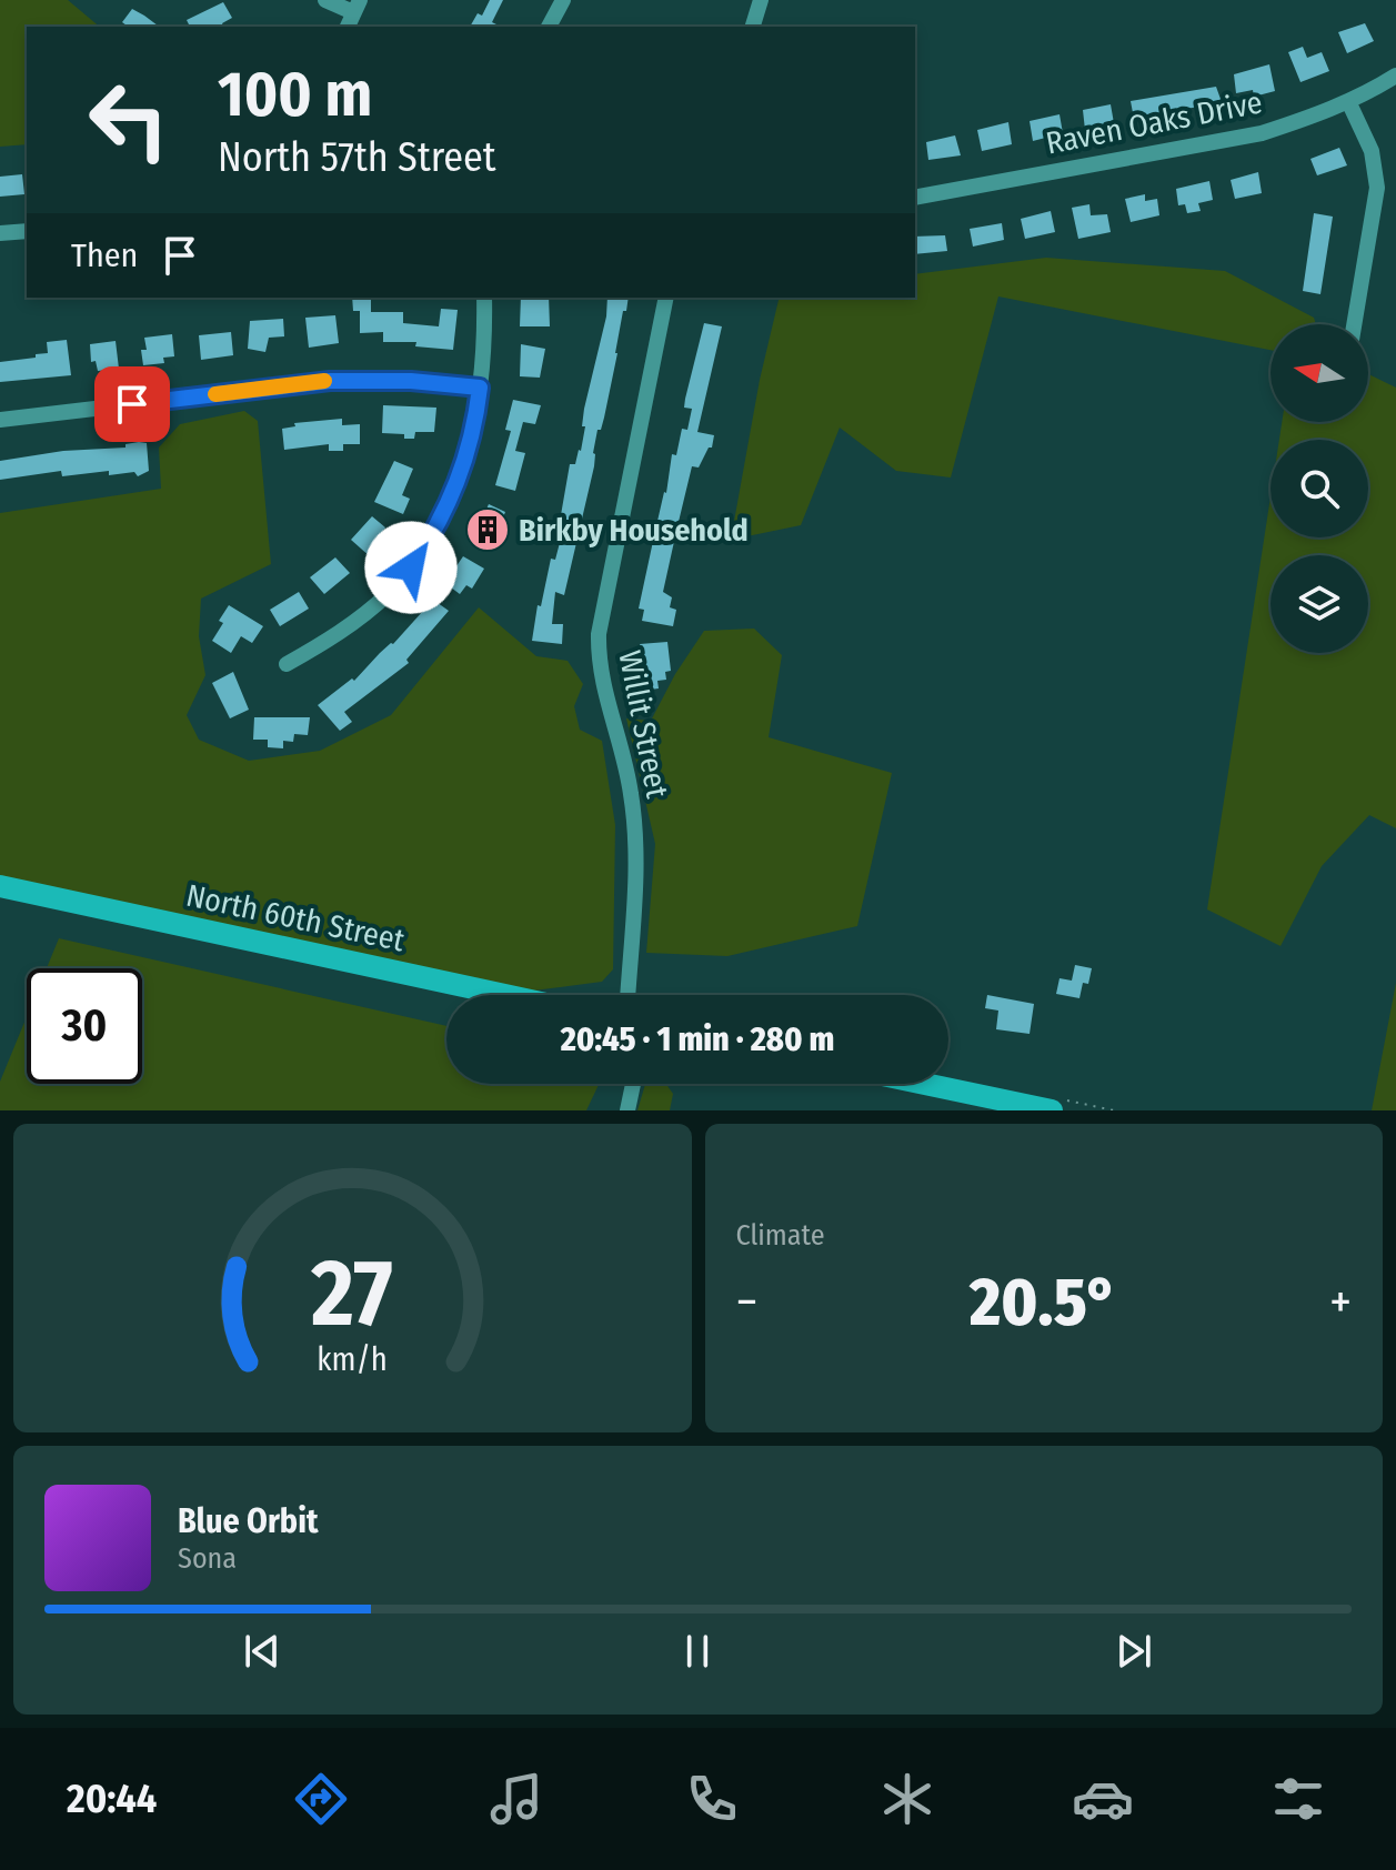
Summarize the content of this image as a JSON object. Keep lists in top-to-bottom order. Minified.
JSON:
{"streets":{"main road":["North 60th Street"],"street":["Raven Oaks Drive","Willit Street"]},"places":{"building":["Birkby Household"]},"north":"left","page":{"turn":["100 m","North 57th Street"],"then":"Then","limit":"30","trip":"20:45 · 1 min · 280 m","tile":"Climate","heat":["−","20.5°","+"],"song":["Blue Orbit","Sona"],"tabs":"20:44","gauge":["27","km/h"]}}
